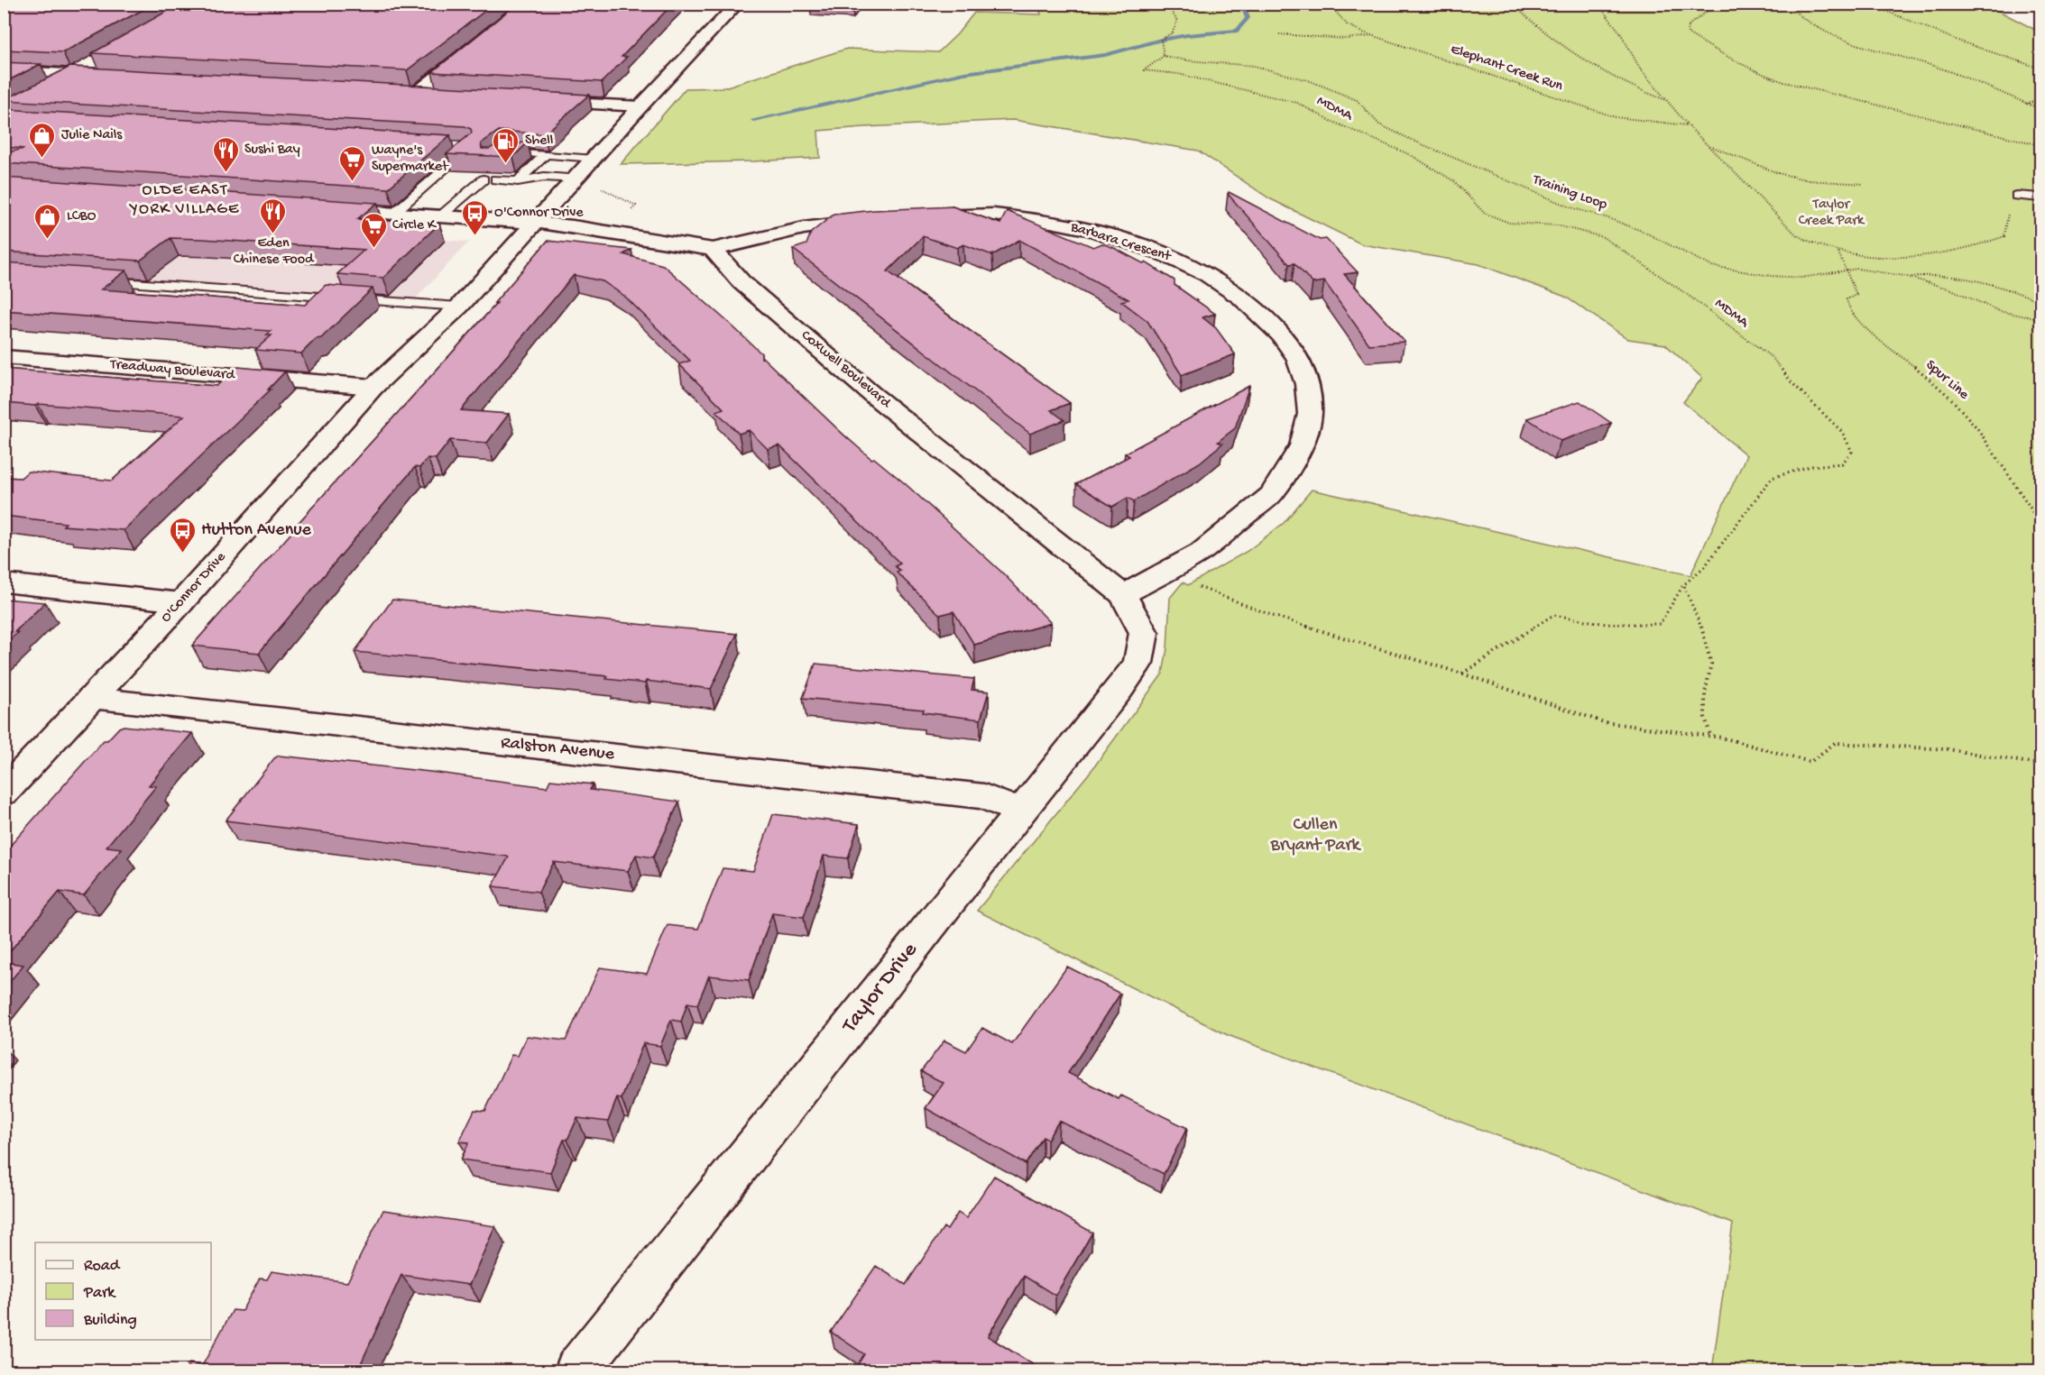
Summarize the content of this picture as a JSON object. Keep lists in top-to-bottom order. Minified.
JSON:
{"streets":{"street":["Barbara Crescent","Coxwell Boulevard","Treadway Boulevard","O'Connor Drive","Ralston Avenue","Taylor Drive"],"path":["Elephant Creek Run","MDMA","Training Loop","Spur Line"]},"crossings":[["MDMA","Training Loop"],["Training Loop","Spur Line"],["Barbara Crescent","Coxwell Boulevard"],["Barbara Crescent","Taylor Drive"],["Coxwell Boulevard","Taylor Drive"],["Treadway Boulevard","O'Connor Drive"],["O'Connor Drive","Ralston Avenue"],["Ralston Avenue","Taylor Drive"]],"districts":["OLDE EAST YORK VILLAGE"],"parks":["Taylor Creek Park","Cullen Bryant Park"],"places":{"shop":["Julie Nails","LCBO"],"fuel station":["Shell"],"restaurant":["Sushi Bay","Eden Chinese Food"],"supermarket":["Wayne's Supermarket","Circle K"],"bus stop":["O'Connor Drive","Hutton Avenue"]},"legend":["Road","Park","Building"]}
